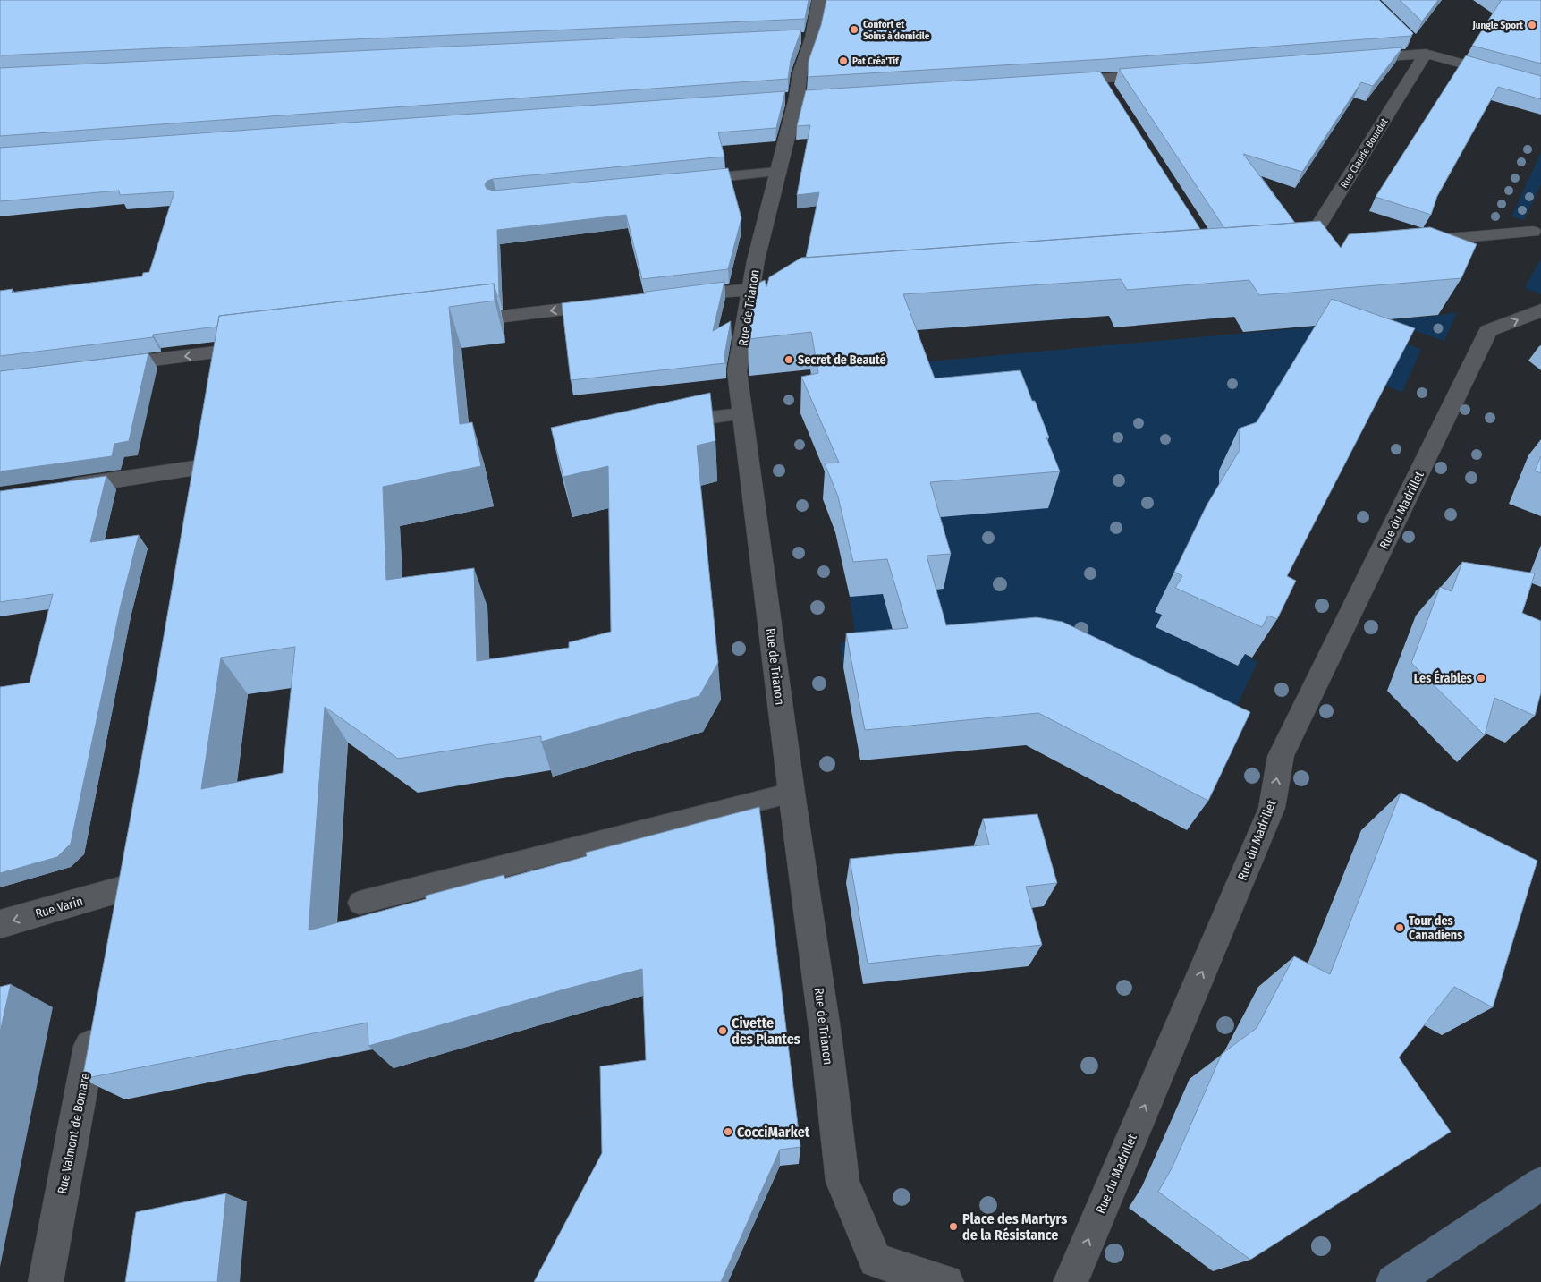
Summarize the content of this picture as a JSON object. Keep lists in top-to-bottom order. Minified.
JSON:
{"streets":{"street":["Rue Claude Bourdet","Rue de Trianon","Rue du Madrillet","Rue Varin","Rue Valmont de Bomare"]},"one_way":["Rue du Madrillet","Rue Varin"],"places":["Jungle Sport","Confort et Soins à domicile","Pat Créa'Tif","Secret de Beauté","Les Érables","Tour des Canadiens","Civette des Plantes","CocciMarket","Place des Martyrs de la Résistance"]}
